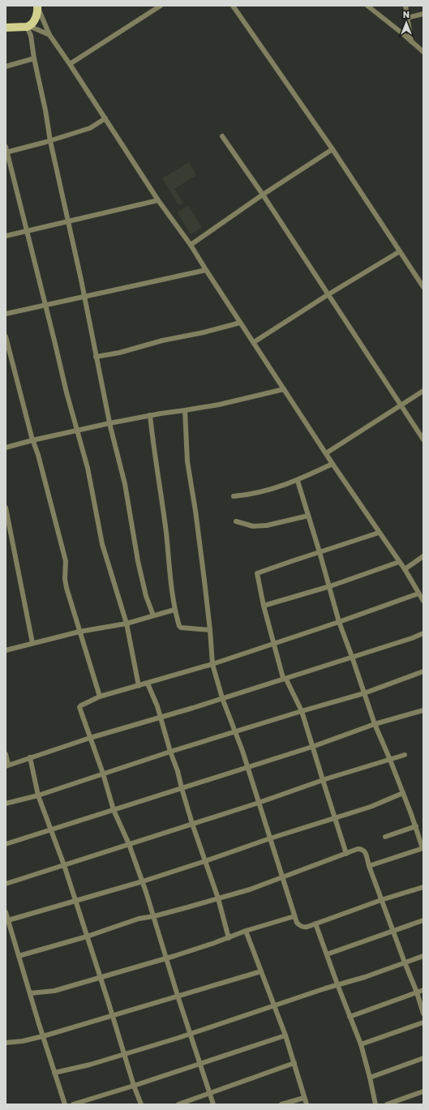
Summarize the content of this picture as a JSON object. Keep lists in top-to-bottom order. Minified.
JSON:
{"north":"top"}
